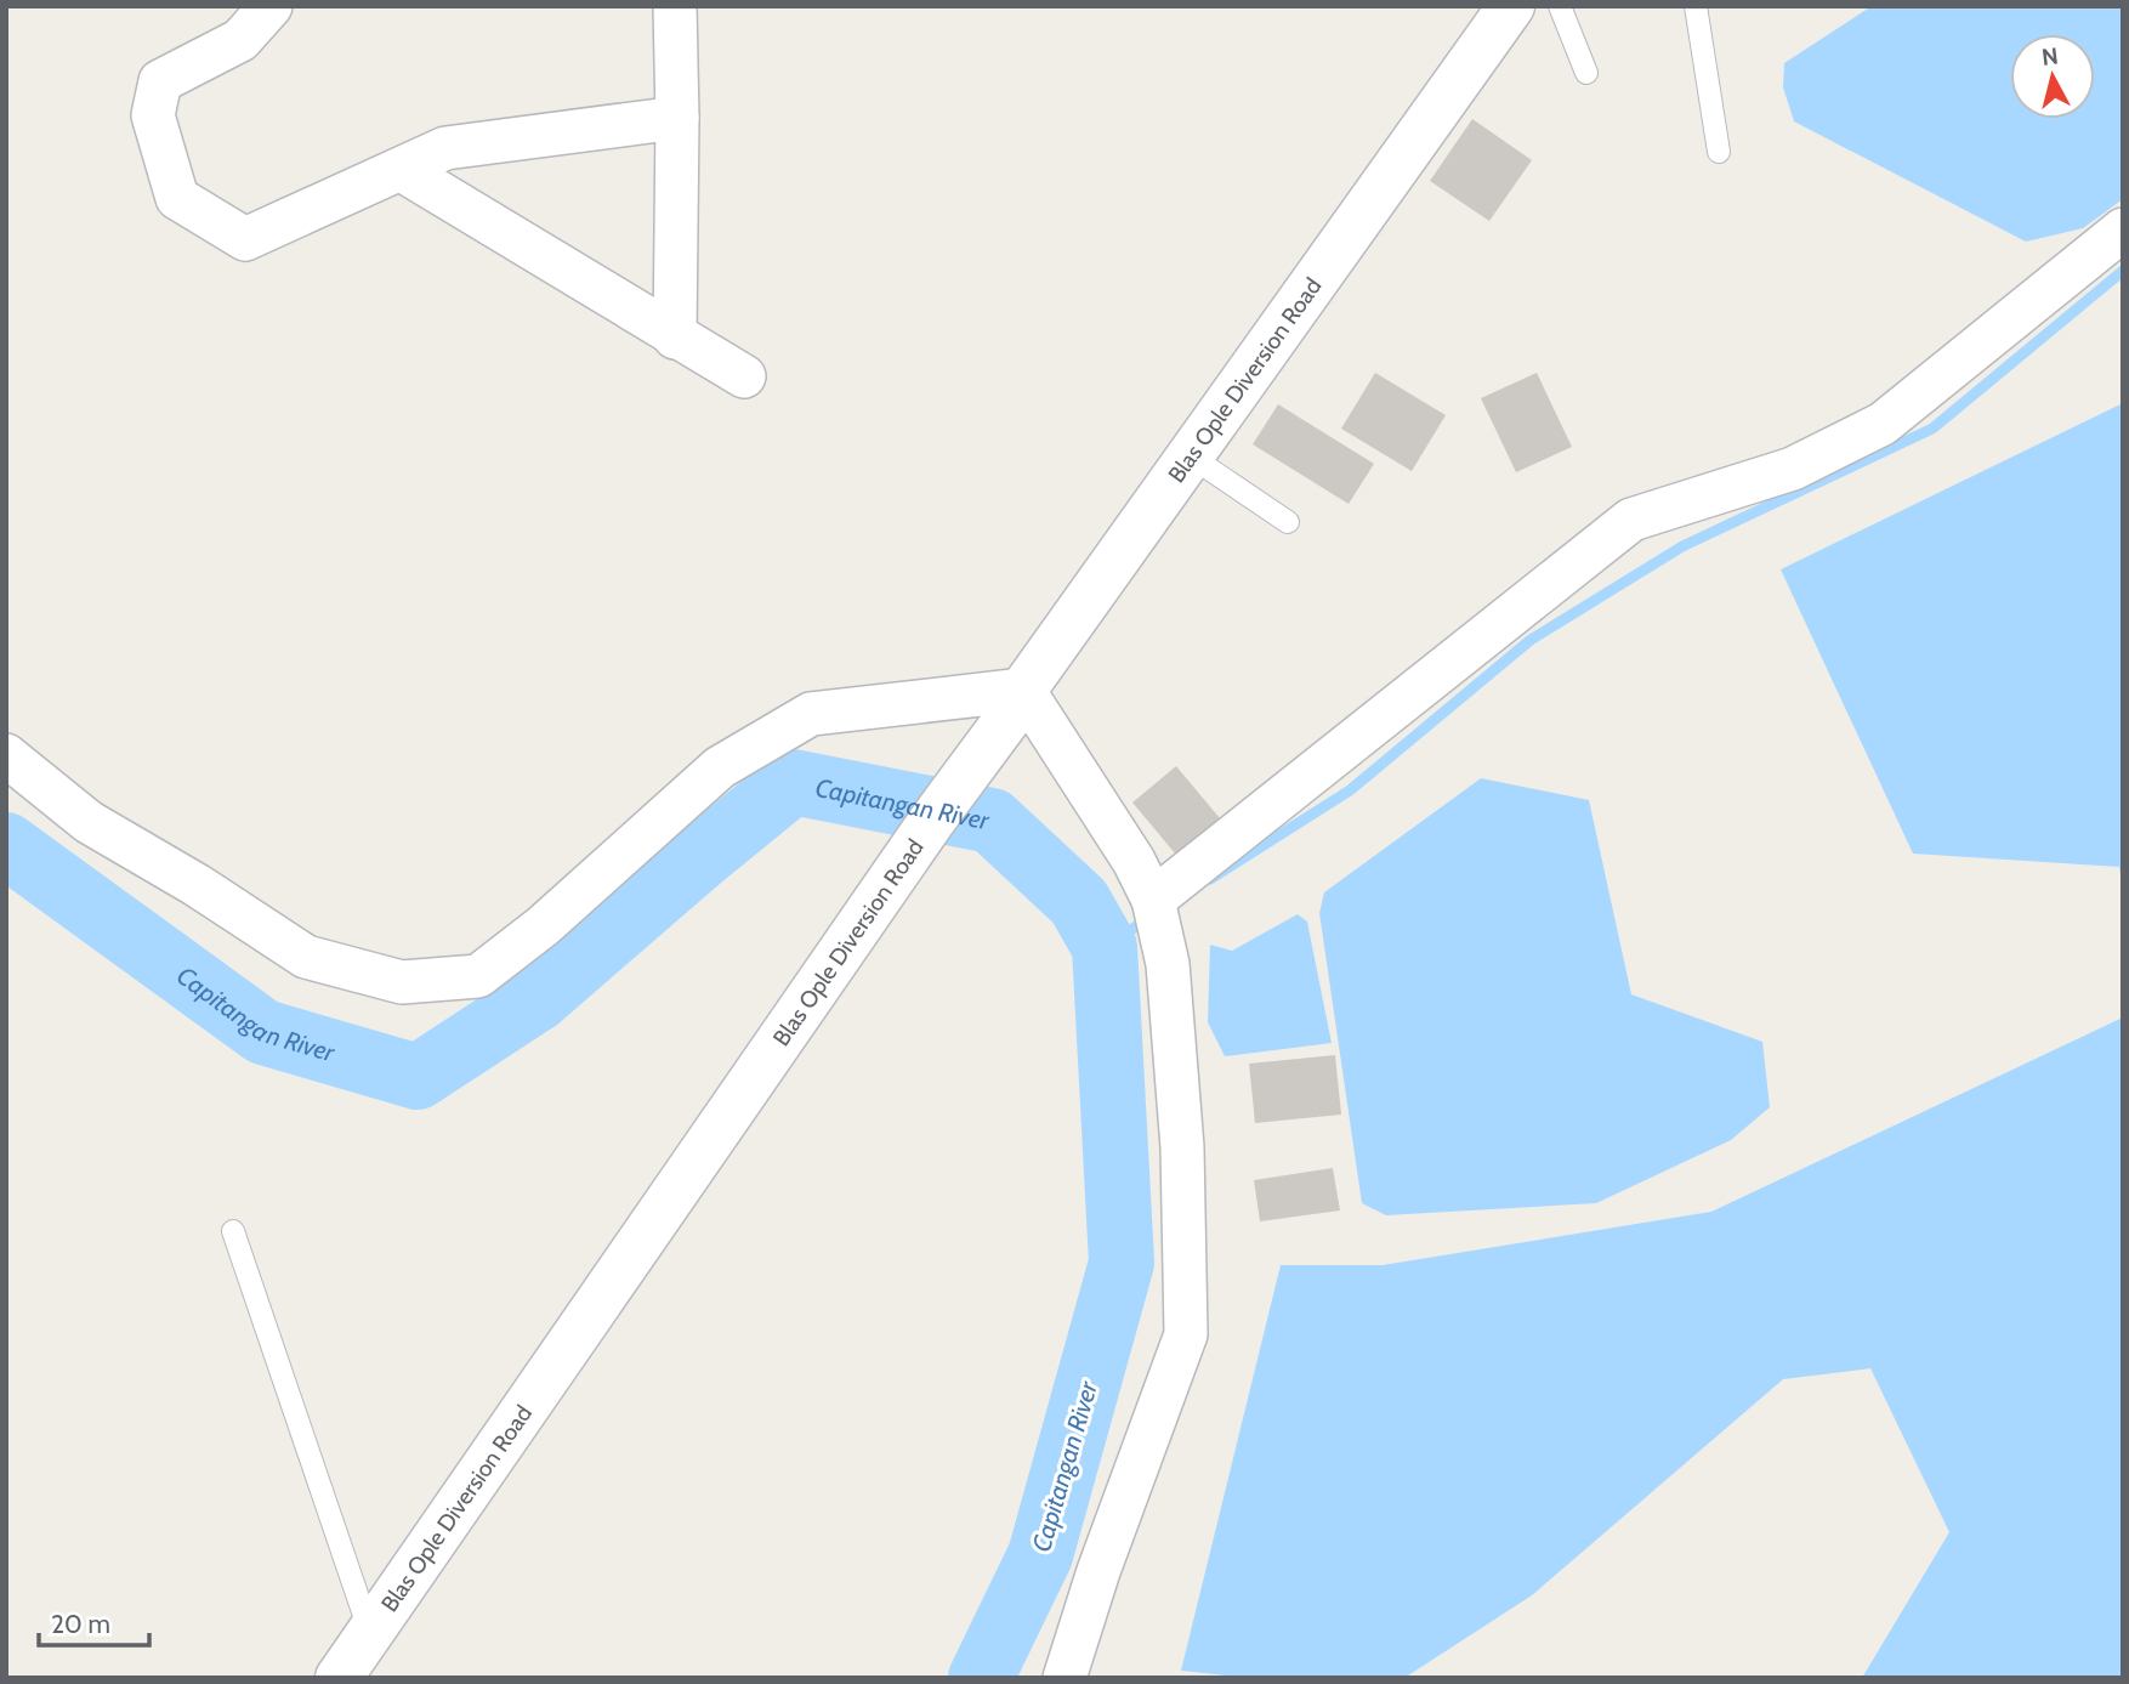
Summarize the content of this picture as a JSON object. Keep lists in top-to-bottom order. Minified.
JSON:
{"streets":{"main road":["Blas Ople Diversion Road"]},"water":["Capitangan River"],"scale_bar":"20 m","north":"top"}
